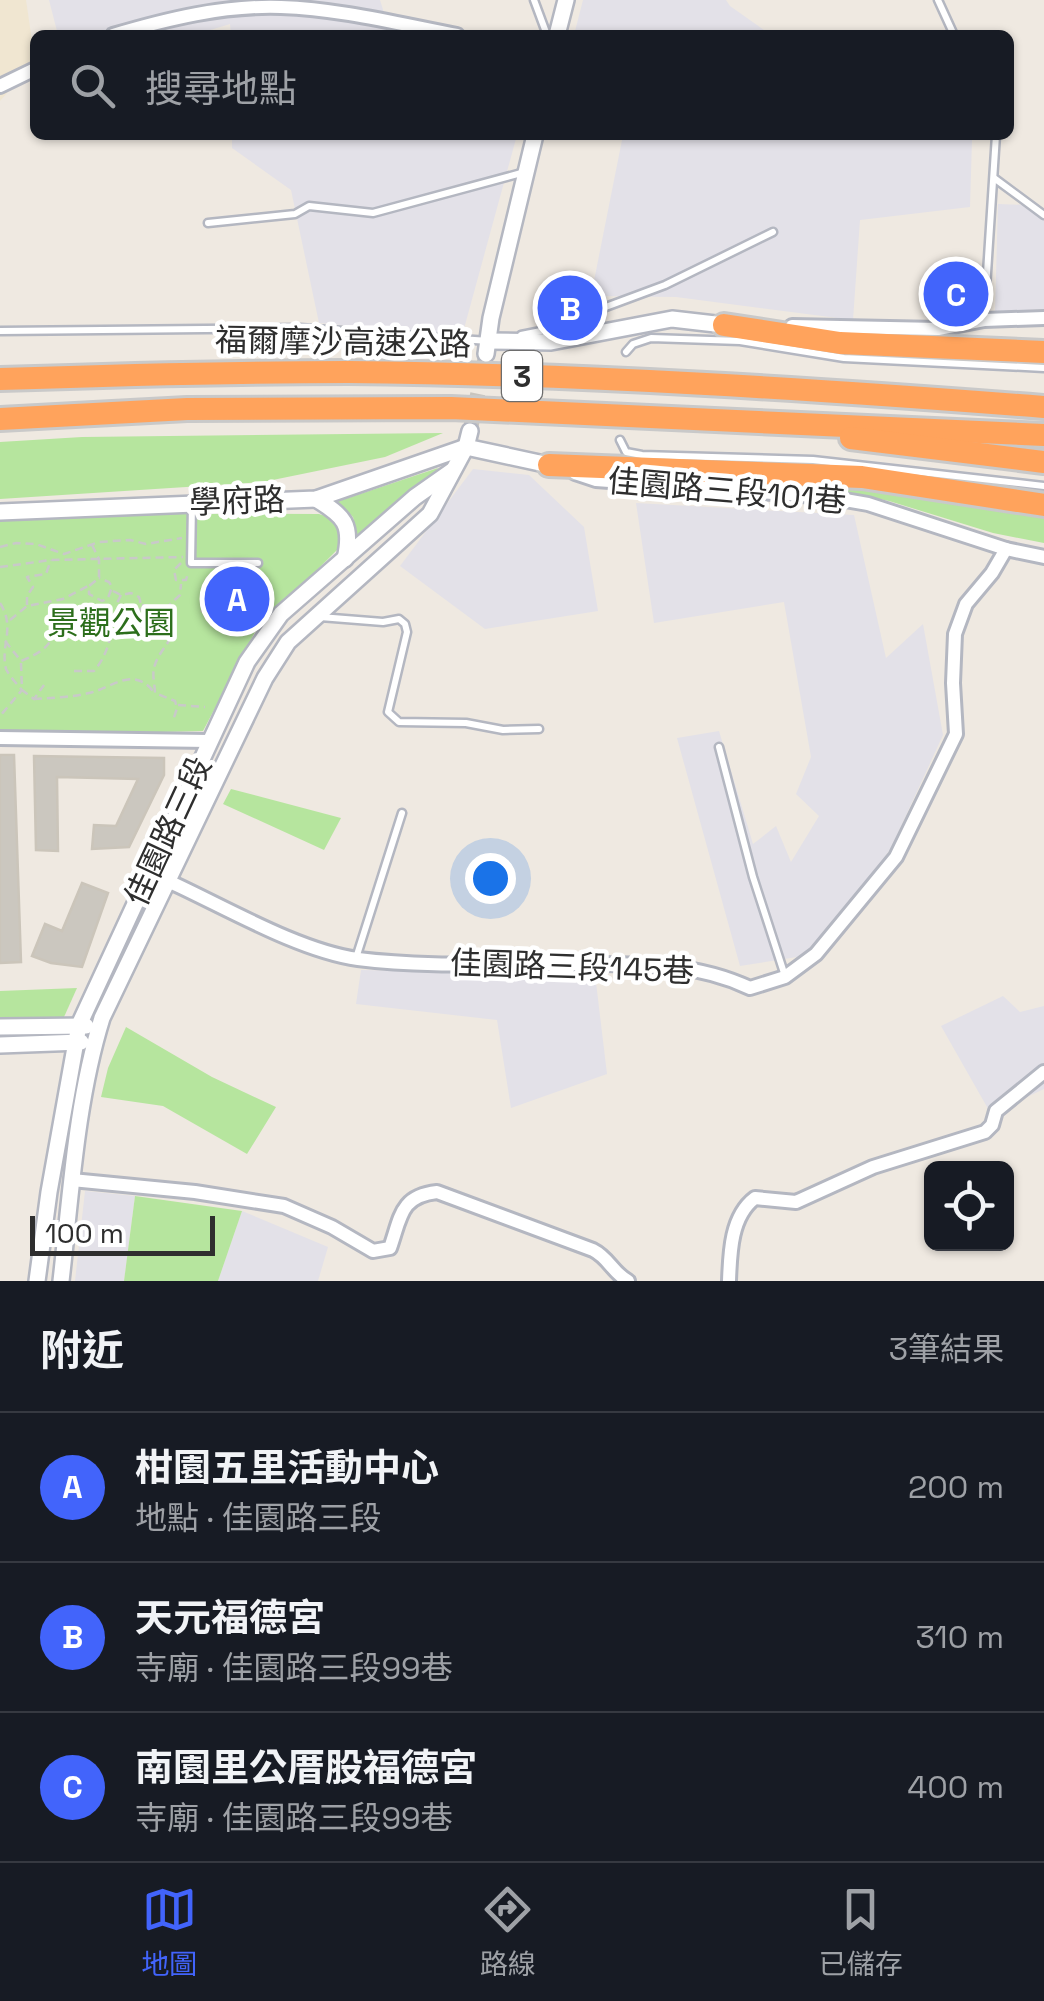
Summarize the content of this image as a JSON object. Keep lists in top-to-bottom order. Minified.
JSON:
{"streets":{"highway":["福爾摩沙高速公路","3"],"street":["佳園路三段101巷","學府路","佳園路三段","佳園路三段145巷"]},"crossings":[["佳園路三段101巷","學府路"],["佳園路三段101巷","佳園路三段"],["學府路","佳園路三段"],["佳園路三段","佳園路三段145巷"]],"parks":["景觀公園"],"scale_bar":"100 m","page":{"search":"搜尋地點","pins":["C","B","A"],"scale":"100 m","heading":["附近","3筆結果"],"list":[{"mark":"A","name":"柑園五里活動中心","note":"地點 · 佳園路三段","value":"200 m"},{"mark":"B","name":"天元福德宮","note":"寺廟 · 佳園路三段99巷","value":"310 m"},{"mark":"C","name":"南園里公厝股福德宮","note":"寺廟 · 佳園路三段99巷","value":"400 m"}],"nav":["地圖","路線","已儲存"]}}
